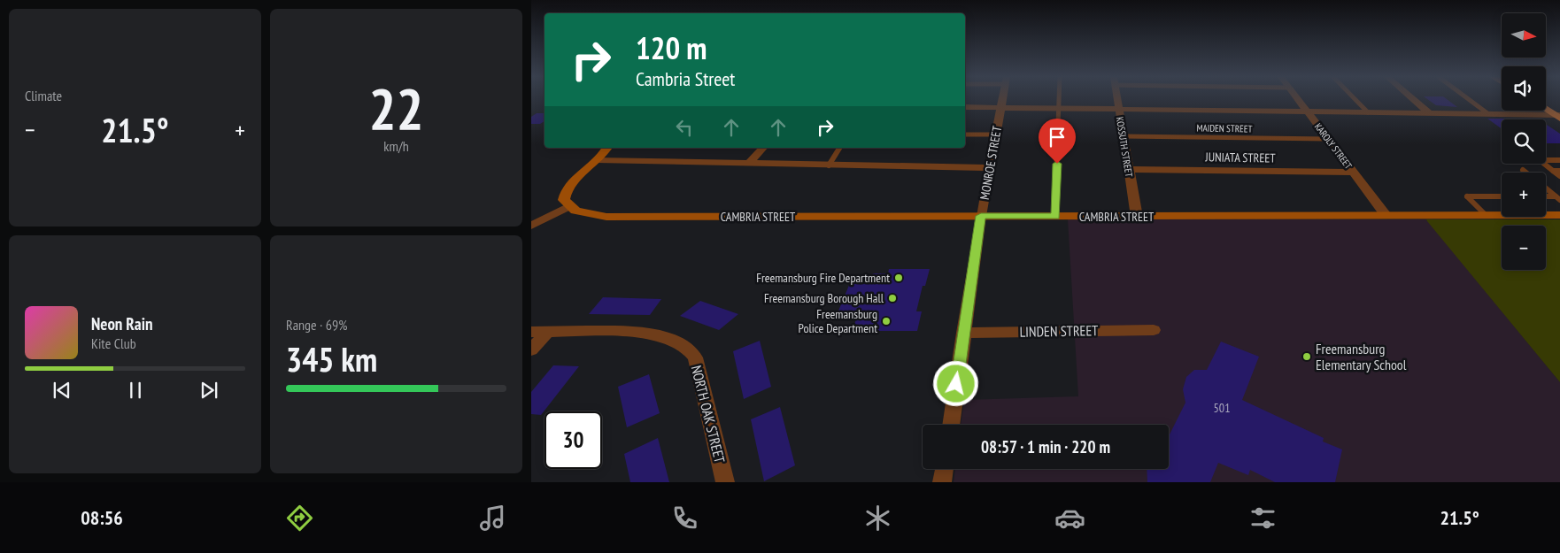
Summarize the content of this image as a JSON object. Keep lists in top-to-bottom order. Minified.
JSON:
{"streets":{"street":["KAROLY STREET","KOSSUTH STREET","JUNIATA STREET","MONROE STREET","CAMBRIA STREET","LINDEN STREET","NORTH OAK STREET"],"lane":["MAIDEN STREET"]},"crossings":[["MAIDEN STREET","KAROLY STREET"],["MAIDEN STREET","KOSSUTH STREET"],["KAROLY STREET","JUNIATA STREET"],["KAROLY STREET","CAMBRIA STREET"],["KOSSUTH STREET","JUNIATA STREET"],["KOSSUTH STREET","CAMBRIA STREET"],["MONROE STREET","CAMBRIA STREET"],["MONROE STREET","LINDEN STREET"]],"places":["Freemansburg Fire Department","Freemansburg Borough Hall","Freemansburg Police Department","Freemansburg Elementary School"],"house_numbers":["501"],"north":"right","page":{"tile":["Climate",["22","km/h"],["Range · 69%","345 km"]],"map_buttons":["+","−"],"turn":["120 m","Cambria Street"],"heat":["−","21.5°","+"],"song":["Neon Rain","Kite Club"],"limit":"30","trip":"08:57 · 1 min · 220 m","tabs":["08:56","21.5°"]}}
